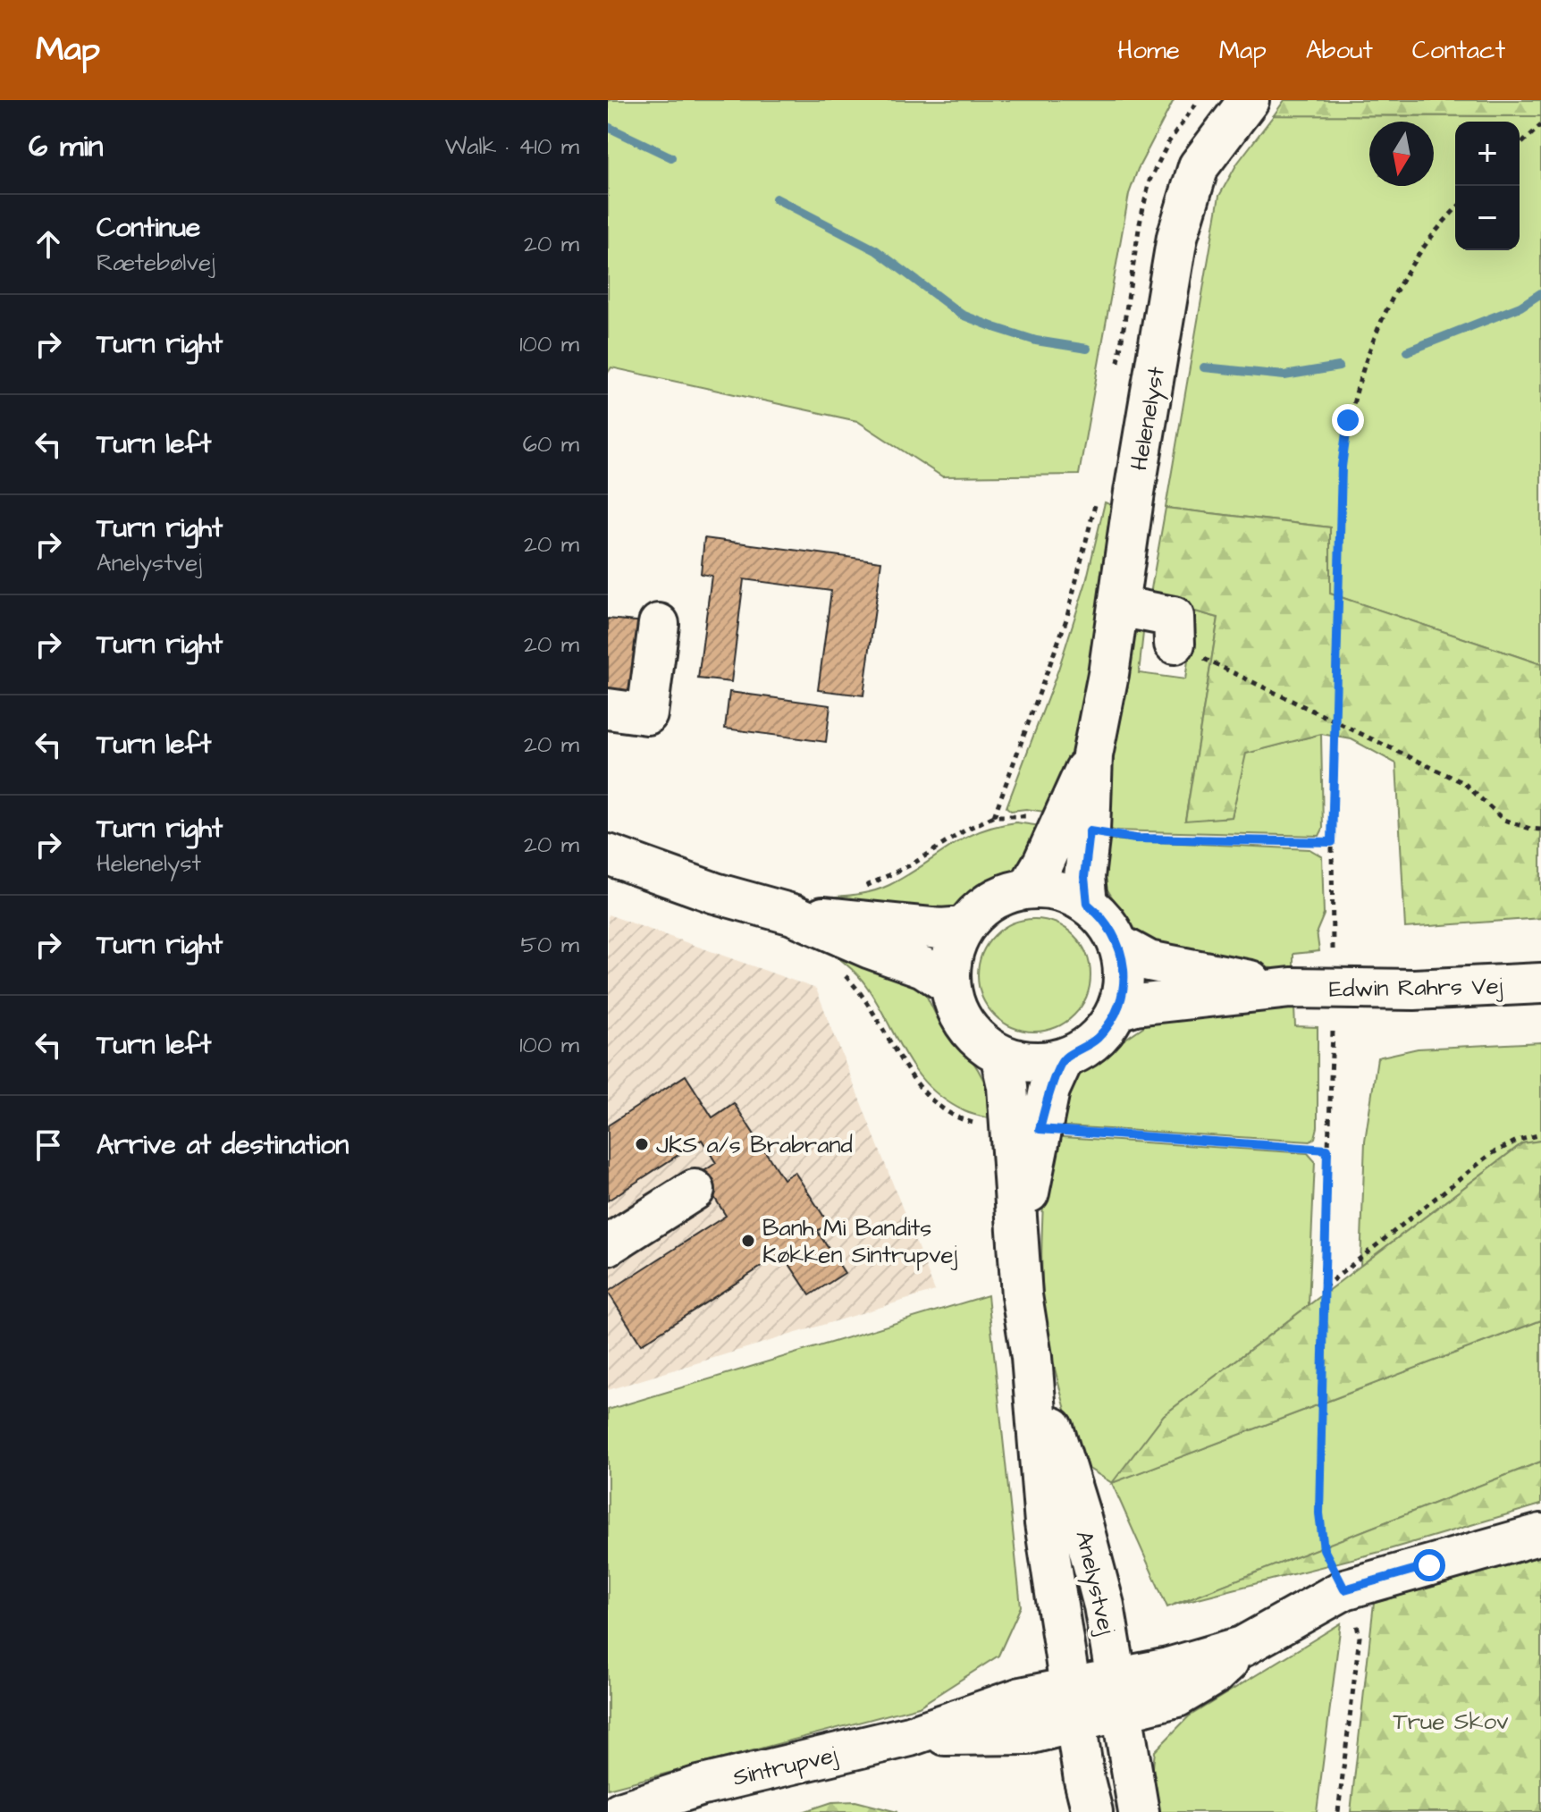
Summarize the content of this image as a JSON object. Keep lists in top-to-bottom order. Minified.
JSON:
{"streets":{"main road":["Helenelyst","Edwin Rahrs Vej","Anelystvej","Sintrupvej"]},"crossings":[["Helenelyst","Anelystvej"],["Anelystvej","Sintrupvej"]],"parks":["True Skov"],"places":["JKS a/s Brabrand","Banh Mi Bandits Køkken Sintrupvej"],"north":"bottom","page":{"header":"Map","nav":["Home","Map","About","Contact"],"heading":["6 min","Walk · 410 m"],"map_buttons":["+","−"],"list":[["Continue","Rætebølvej","20 m"],["Turn right","100 m"],["Turn left","60 m"],["Turn right","Anelystvej","20 m"],["Turn right","20 m"],["Turn left","20 m"],["Turn right","Helenelyst","20 m"],["Turn right","50 m"],["Turn left","100 m"],"Arrive at destination"]}}
